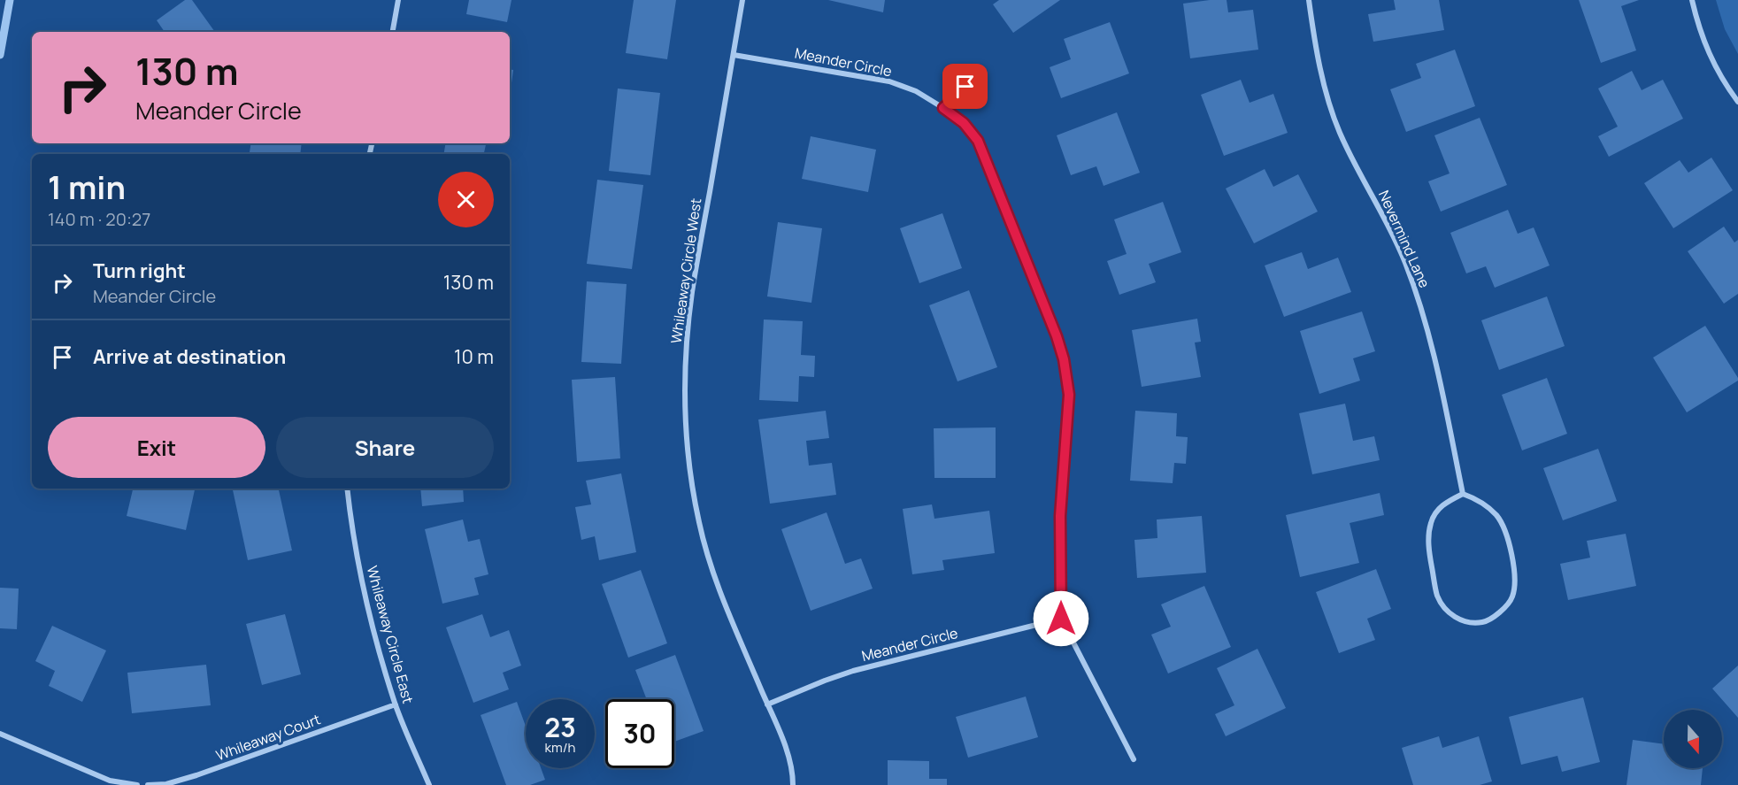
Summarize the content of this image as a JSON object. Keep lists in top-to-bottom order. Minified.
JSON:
{"streets":{"street":["Meander Circle","Nevermind Lane","Whileaway Circle West","Whileaway Circle East","Whileaway Court"]},"crossings":[["Meander Circle","Whileaway Circle West"],["Whileaway Circle East","Whileaway Court"]],"north":"bottom","page":{"turn":["130 m","Meander Circle"],"heading":["1 min","140 m · 20:27"],"list":[{"name":"Turn right","note":"Meander Circle","value":"130 m"},{"name":"Arrive at destination","value":"10 m"}],"buttons":["Exit","Share"],"speed":"23 km/h","limit":"30"}}
